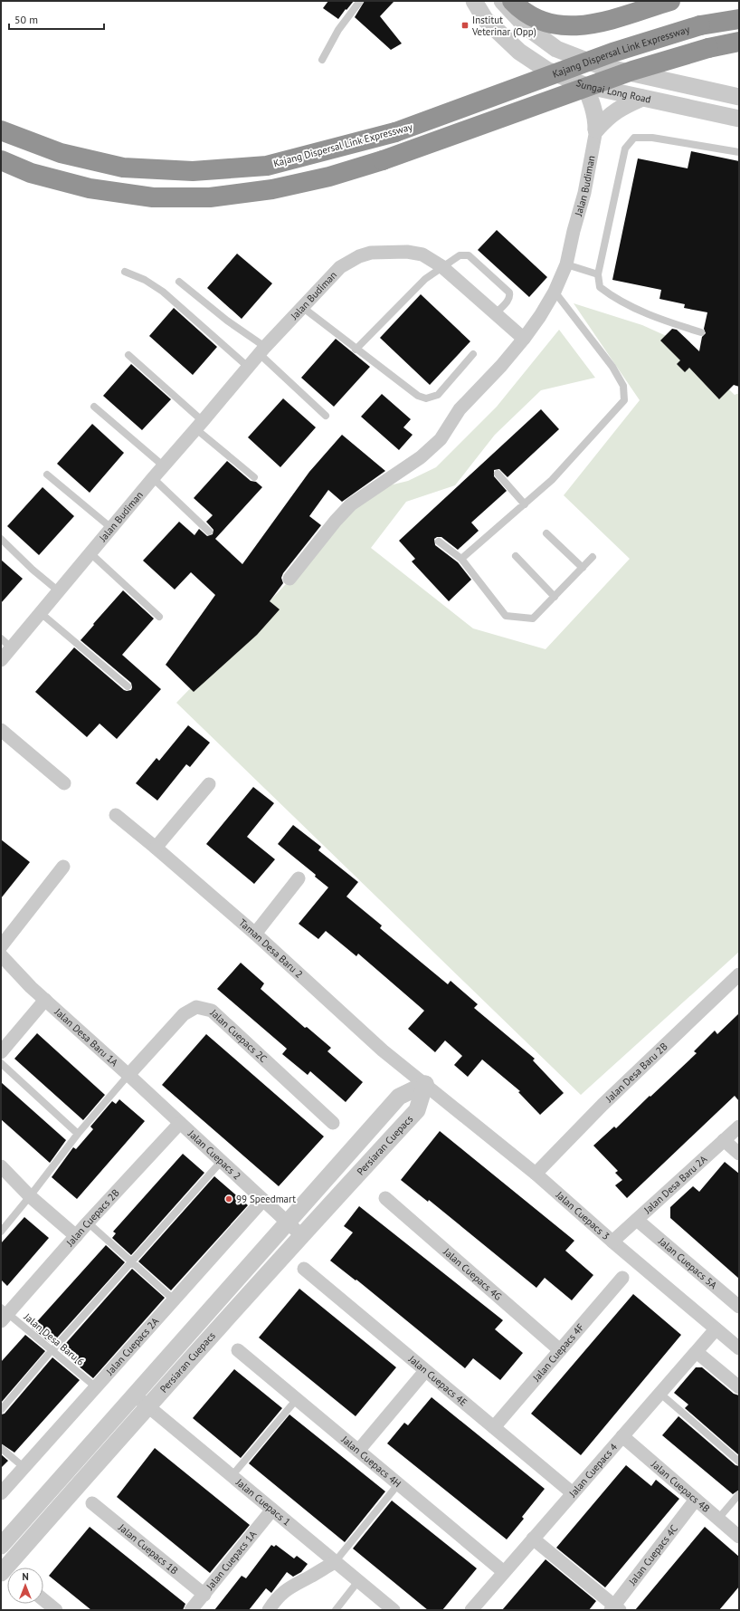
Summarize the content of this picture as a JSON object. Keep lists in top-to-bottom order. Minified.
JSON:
{"streets":{"highway":["Kajang Dispersal Link Expressway"],"street":["Sungai Long Road","Jalan Budiman","Taman Desa Baru 2","Jalan Cuepacs 2C","Jalan Desa Baru 1A","Jalan Desa Baru 2B","Persiaran Cuepacs","Jalan Cuepacs 2","Jalan Desa Baru 2A","Jalan Cuepacs 3","Jalan Cuepacs 2B","Jalan Cuepacs 5A","Jalan Cuepacs 4G","Jalan Cuepacs 2A","Jalan Cuepacs 4F","Jalan Cuepacs 4E","Jalan Cuepacs 4H","Jalan Cuepacs 4","Jalan Cuepacs 4B","Jalan Cuepacs 1","Jalan Cuepacs 1B","Jalan Cuepacs 4C","Jalan Cuepacs 1A"],"lane":["Jalan Desa Baru 6"]},"crossings":[["Taman Desa Baru 2","Persiaran Cuepacs"],["Taman Desa Baru 2","Jalan Cuepacs 3"],["Jalan Cuepacs 2C","Jalan Desa Baru 1A"],["Jalan Cuepacs 2C","Jalan Cuepacs 2"],["Jalan Desa Baru 1A","Jalan Cuepacs 2"],["Jalan Desa Baru 2B","Jalan Cuepacs 3"],["Persiaran Cuepacs","Jalan Cuepacs 2"],["Persiaran Cuepacs","Jalan Cuepacs 3"],["Persiaran Cuepacs","Jalan Cuepacs 1"],["Jalan Cuepacs 2","Jalan Cuepacs 2B"],["Jalan Cuepacs 2","Jalan Cuepacs 2A"],["Jalan Desa Baru 2A","Jalan Cuepacs 3"],["Jalan Desa Baru 2A","Jalan Cuepacs 5A"],["Jalan Cuepacs 3","Jalan Cuepacs 4"],["Jalan Cuepacs 2B","Jalan Desa Baru 6"],["Jalan Cuepacs 4G","Jalan Cuepacs 4F"],["Jalan Desa Baru 6","Jalan Cuepacs 2A"],["Jalan Cuepacs 4F","Jalan Cuepacs 4E"],["Jalan Cuepacs 4E","Jalan Cuepacs 4"],["Jalan Cuepacs 4H","Jalan Cuepacs 4"],["Jalan Cuepacs 4","Jalan Cuepacs 4B"],["Jalan Cuepacs 4B","Jalan Cuepacs 4C"],["Jalan Cuepacs 1","Jalan Cuepacs 1A"],["Jalan Cuepacs 1B","Jalan Cuepacs 1A"]],"places":{"transit":["Institut Veterinar (Opp)"],"other":["99 Speedmart"]},"scale_bar":"50 m","north":"top"}
